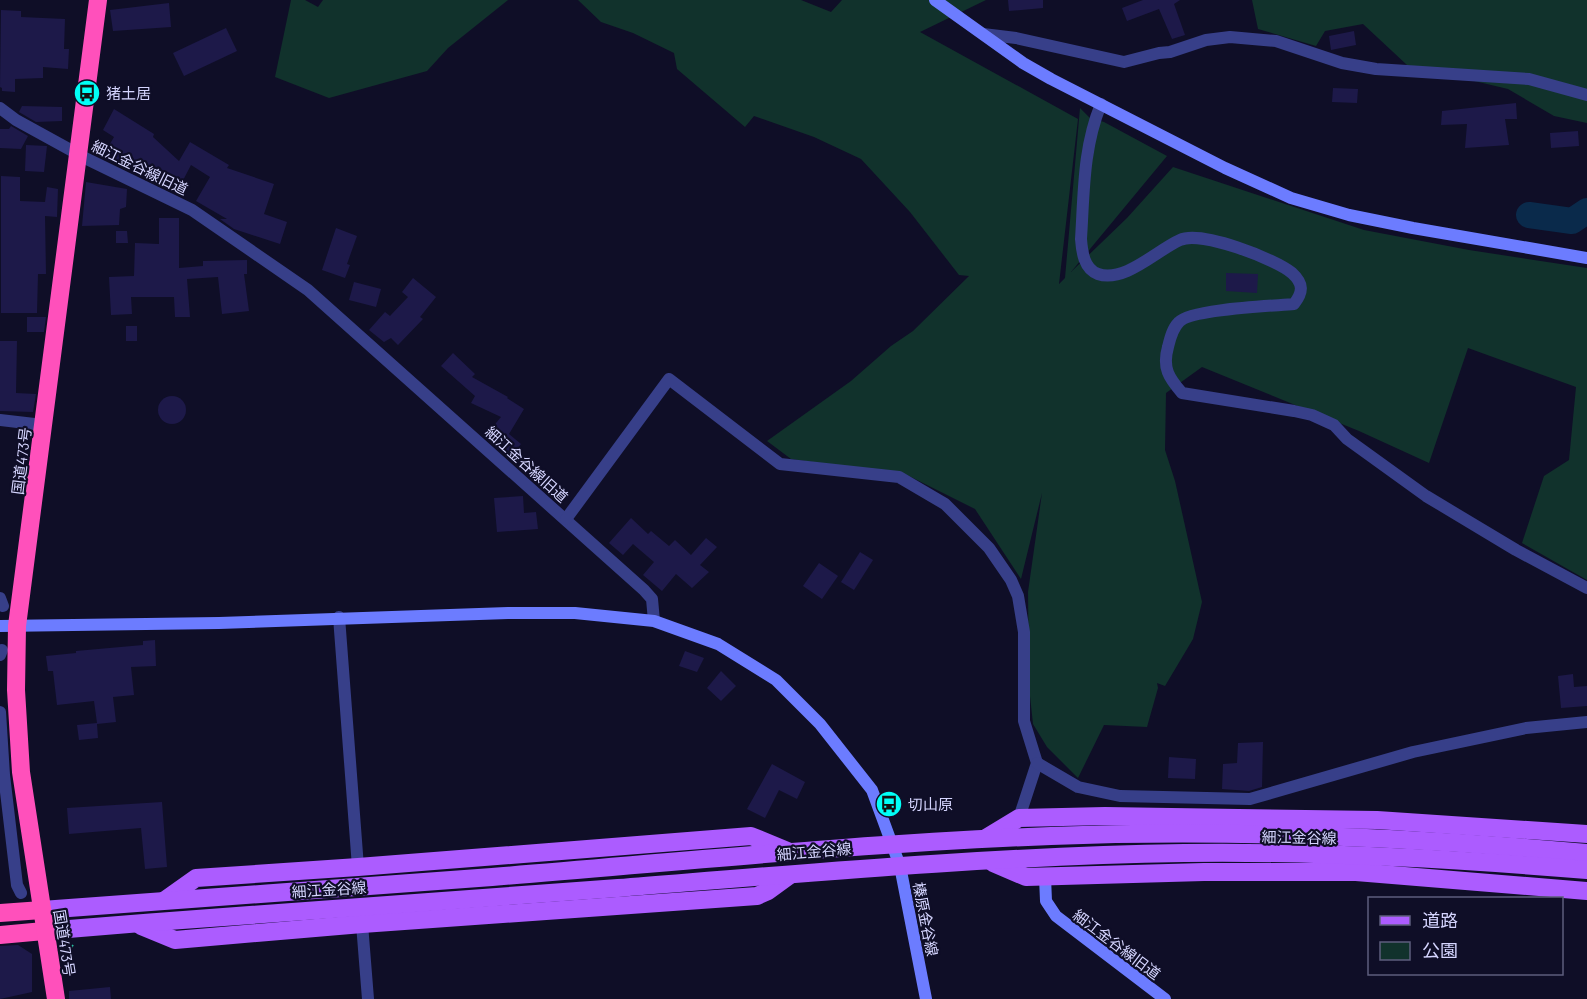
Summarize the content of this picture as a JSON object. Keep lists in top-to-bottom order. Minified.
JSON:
{"streets":{"highway":["国道473号"],"main road":["細江金谷線"],"street":["細江金谷線旧道","榛原金谷線"]},"crossings":[["細江金谷線旧道","国道473号"],["国道473号","細江金谷線"],["細江金谷線","榛原金谷線"]],"places":{"bus stop":["猪土居","切山原"]},"legend":["道路","公園"]}
